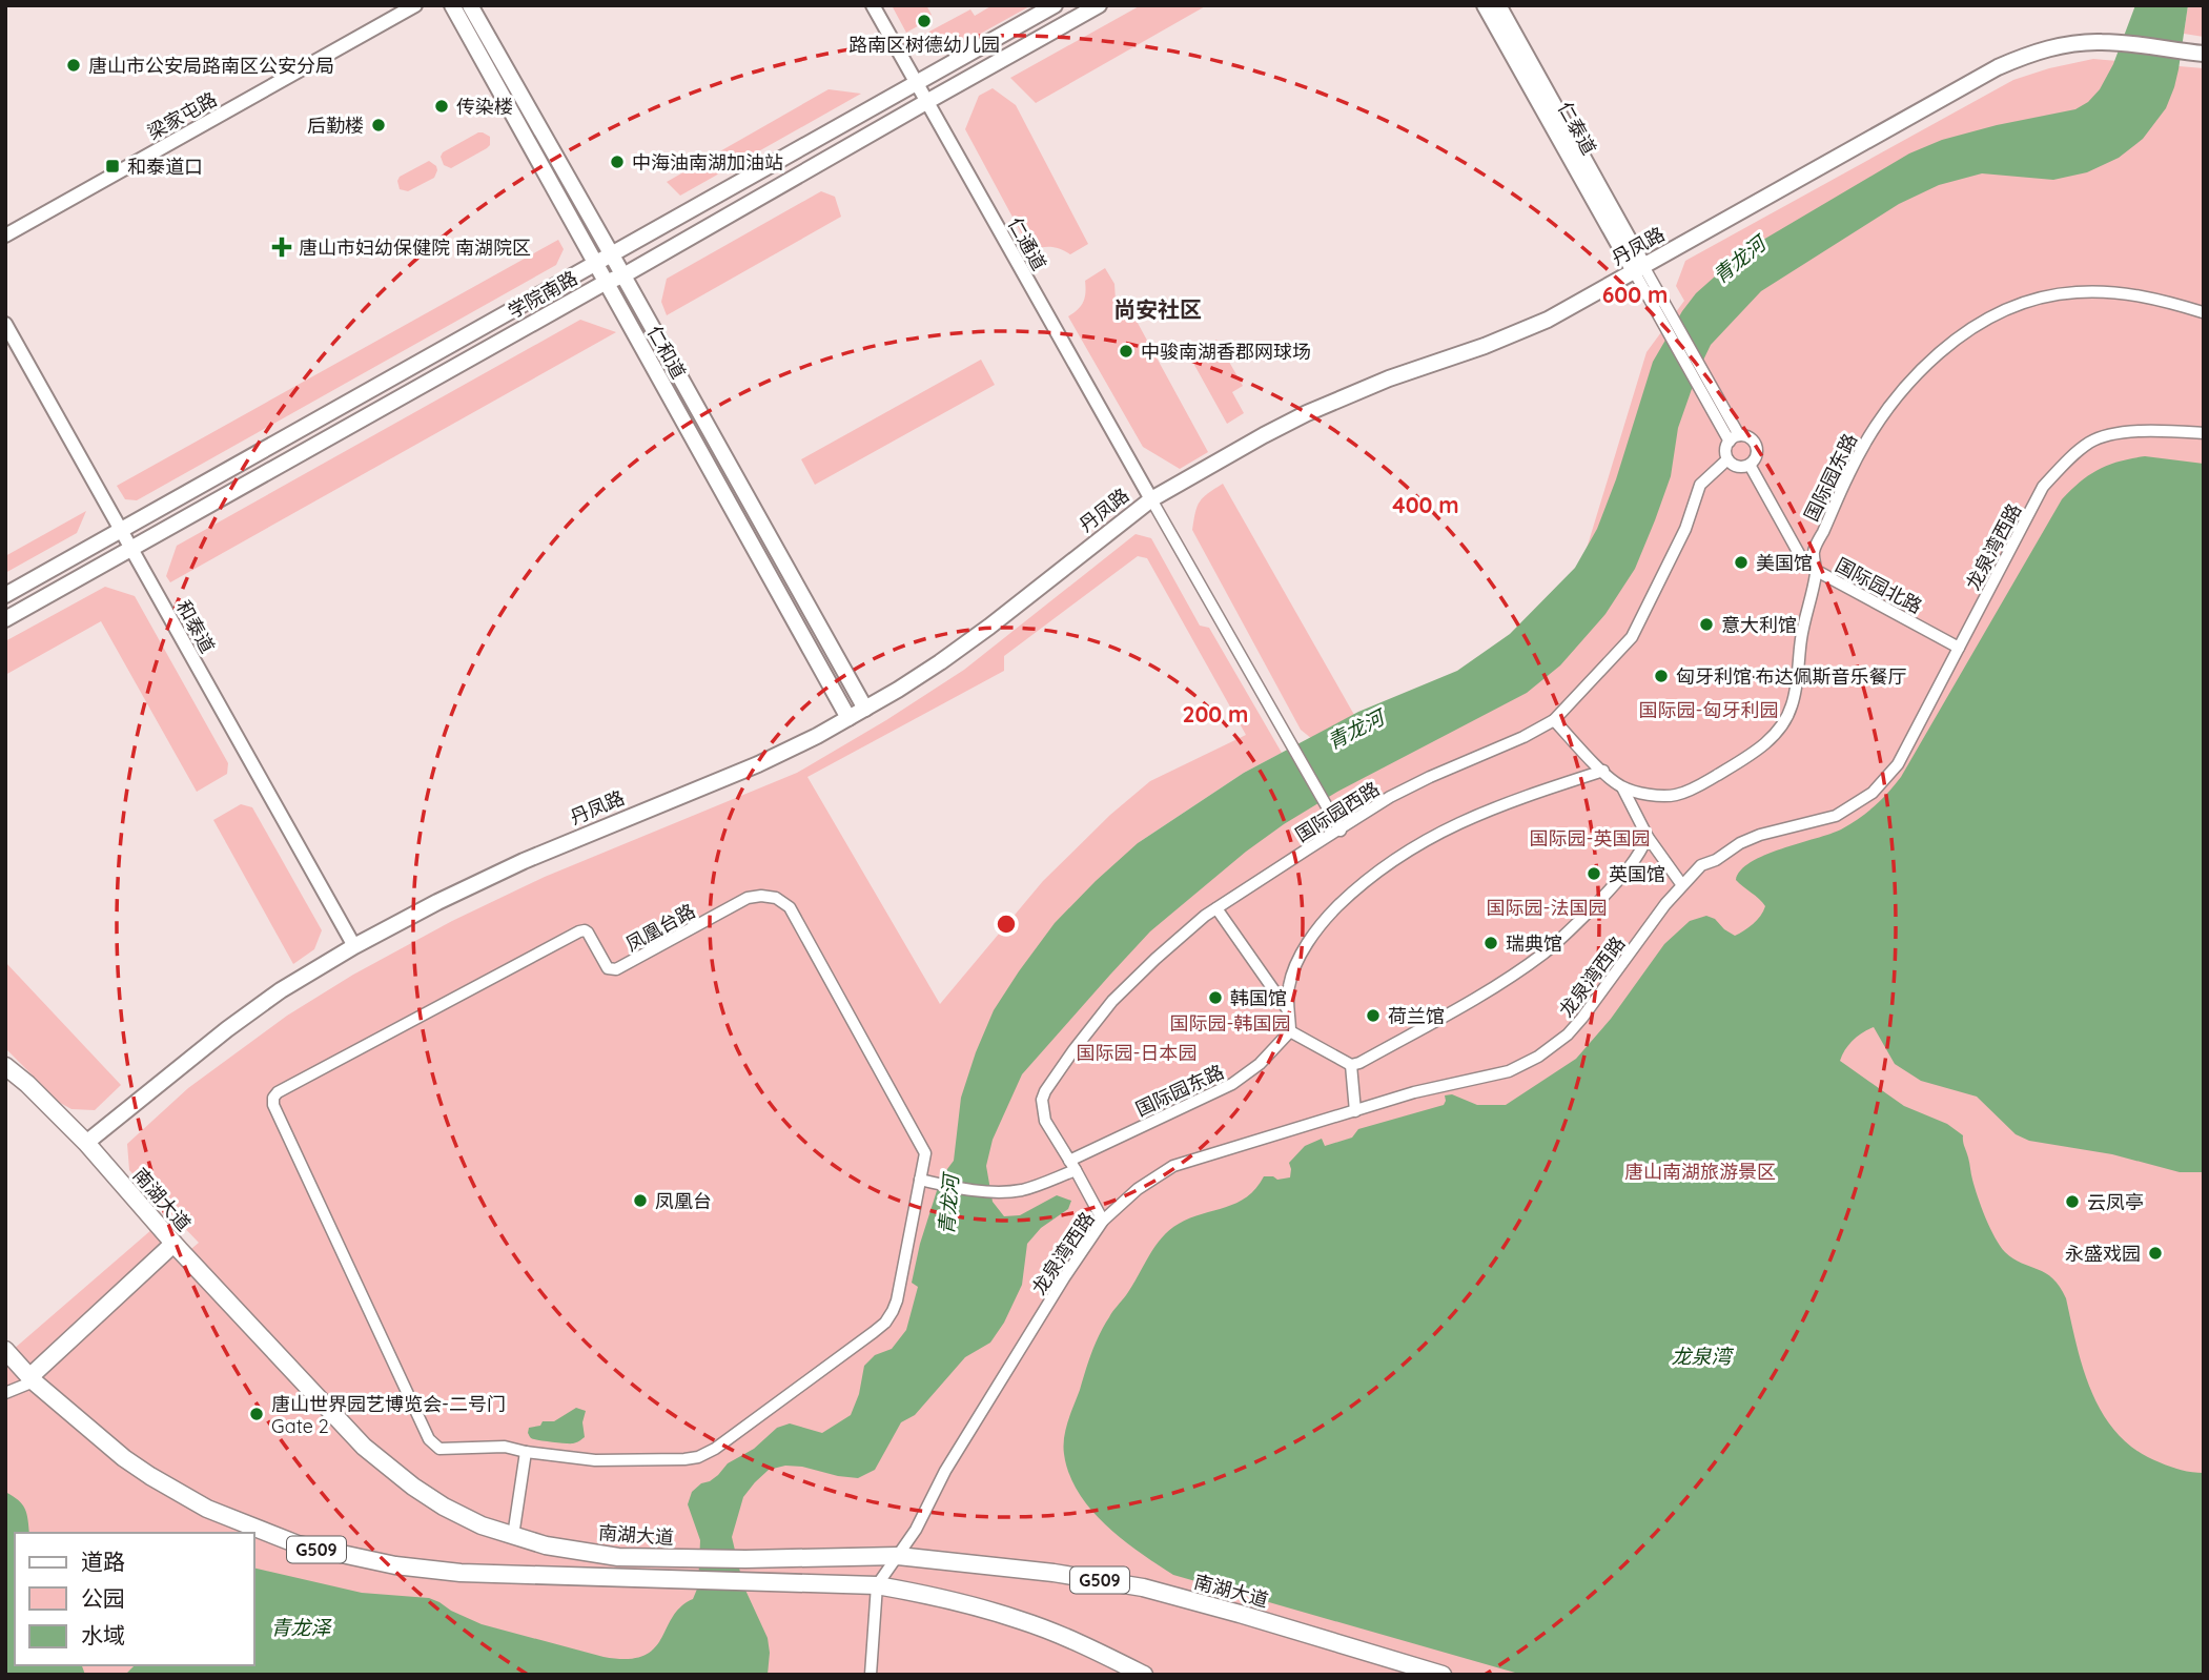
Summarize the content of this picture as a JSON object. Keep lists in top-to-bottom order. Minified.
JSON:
{"streets":{"highway":["南湖大道","G509"],"main road":["仁泰道","丹凤路","学院南路","仁和道"],"street":["梁家屯路","仁通道","国际园东路","龙泉湾西路","国际园北路","和泰道","国际园西路","凤凰台路"]},"crossings":[["仁泰道","丹凤路"],["仁通道","丹凤路"],["仁通道","学院南路"],["丹凤路","仁和道"],["丹凤路","和泰道"],["丹凤路","南湖大道"],["学院南路","仁和道"],["学院南路","和泰道"],["国际园东路","国际园北路"],["国际园东路","国际园西路"],["国际园东路","凤凰台路"],["龙泉湾西路","国际园北路"],["龙泉湾西路","国际园西路"],["龙泉湾西路","南湖大道"],["龙泉湾西路","G509"],["国际园北路","国际园西路"]],"districts":["尚安社区"],"water":["青龙河","龙泉湾","青龙泽"],"parks":["国际园-匈牙利园","国际园-英国园","国际园-法国园","国际园-韩国园","国际园-日本园","唐山南湖旅游景区"],"places":{"other":["路南区树德幼儿园","唐山市公安局路南区公安分局","传染楼","后勤楼","中海油南湖加油站","中骏南湖香郡网球场","美国馆","意大利馆","匈牙利馆·布达佩斯音乐餐厅","英国馆","瑞典馆","韩国馆","荷兰馆","凤凰台","云凤亭","永盛戏园","唐山世界园艺博览会-二号门 Gate 2"],"transit":["和泰道口"],"health":["唐山市妇幼保健院 南湖院区"]},"legend":["道路","公园","水域"],"rings":["600 m","400 m","200 m"]}
